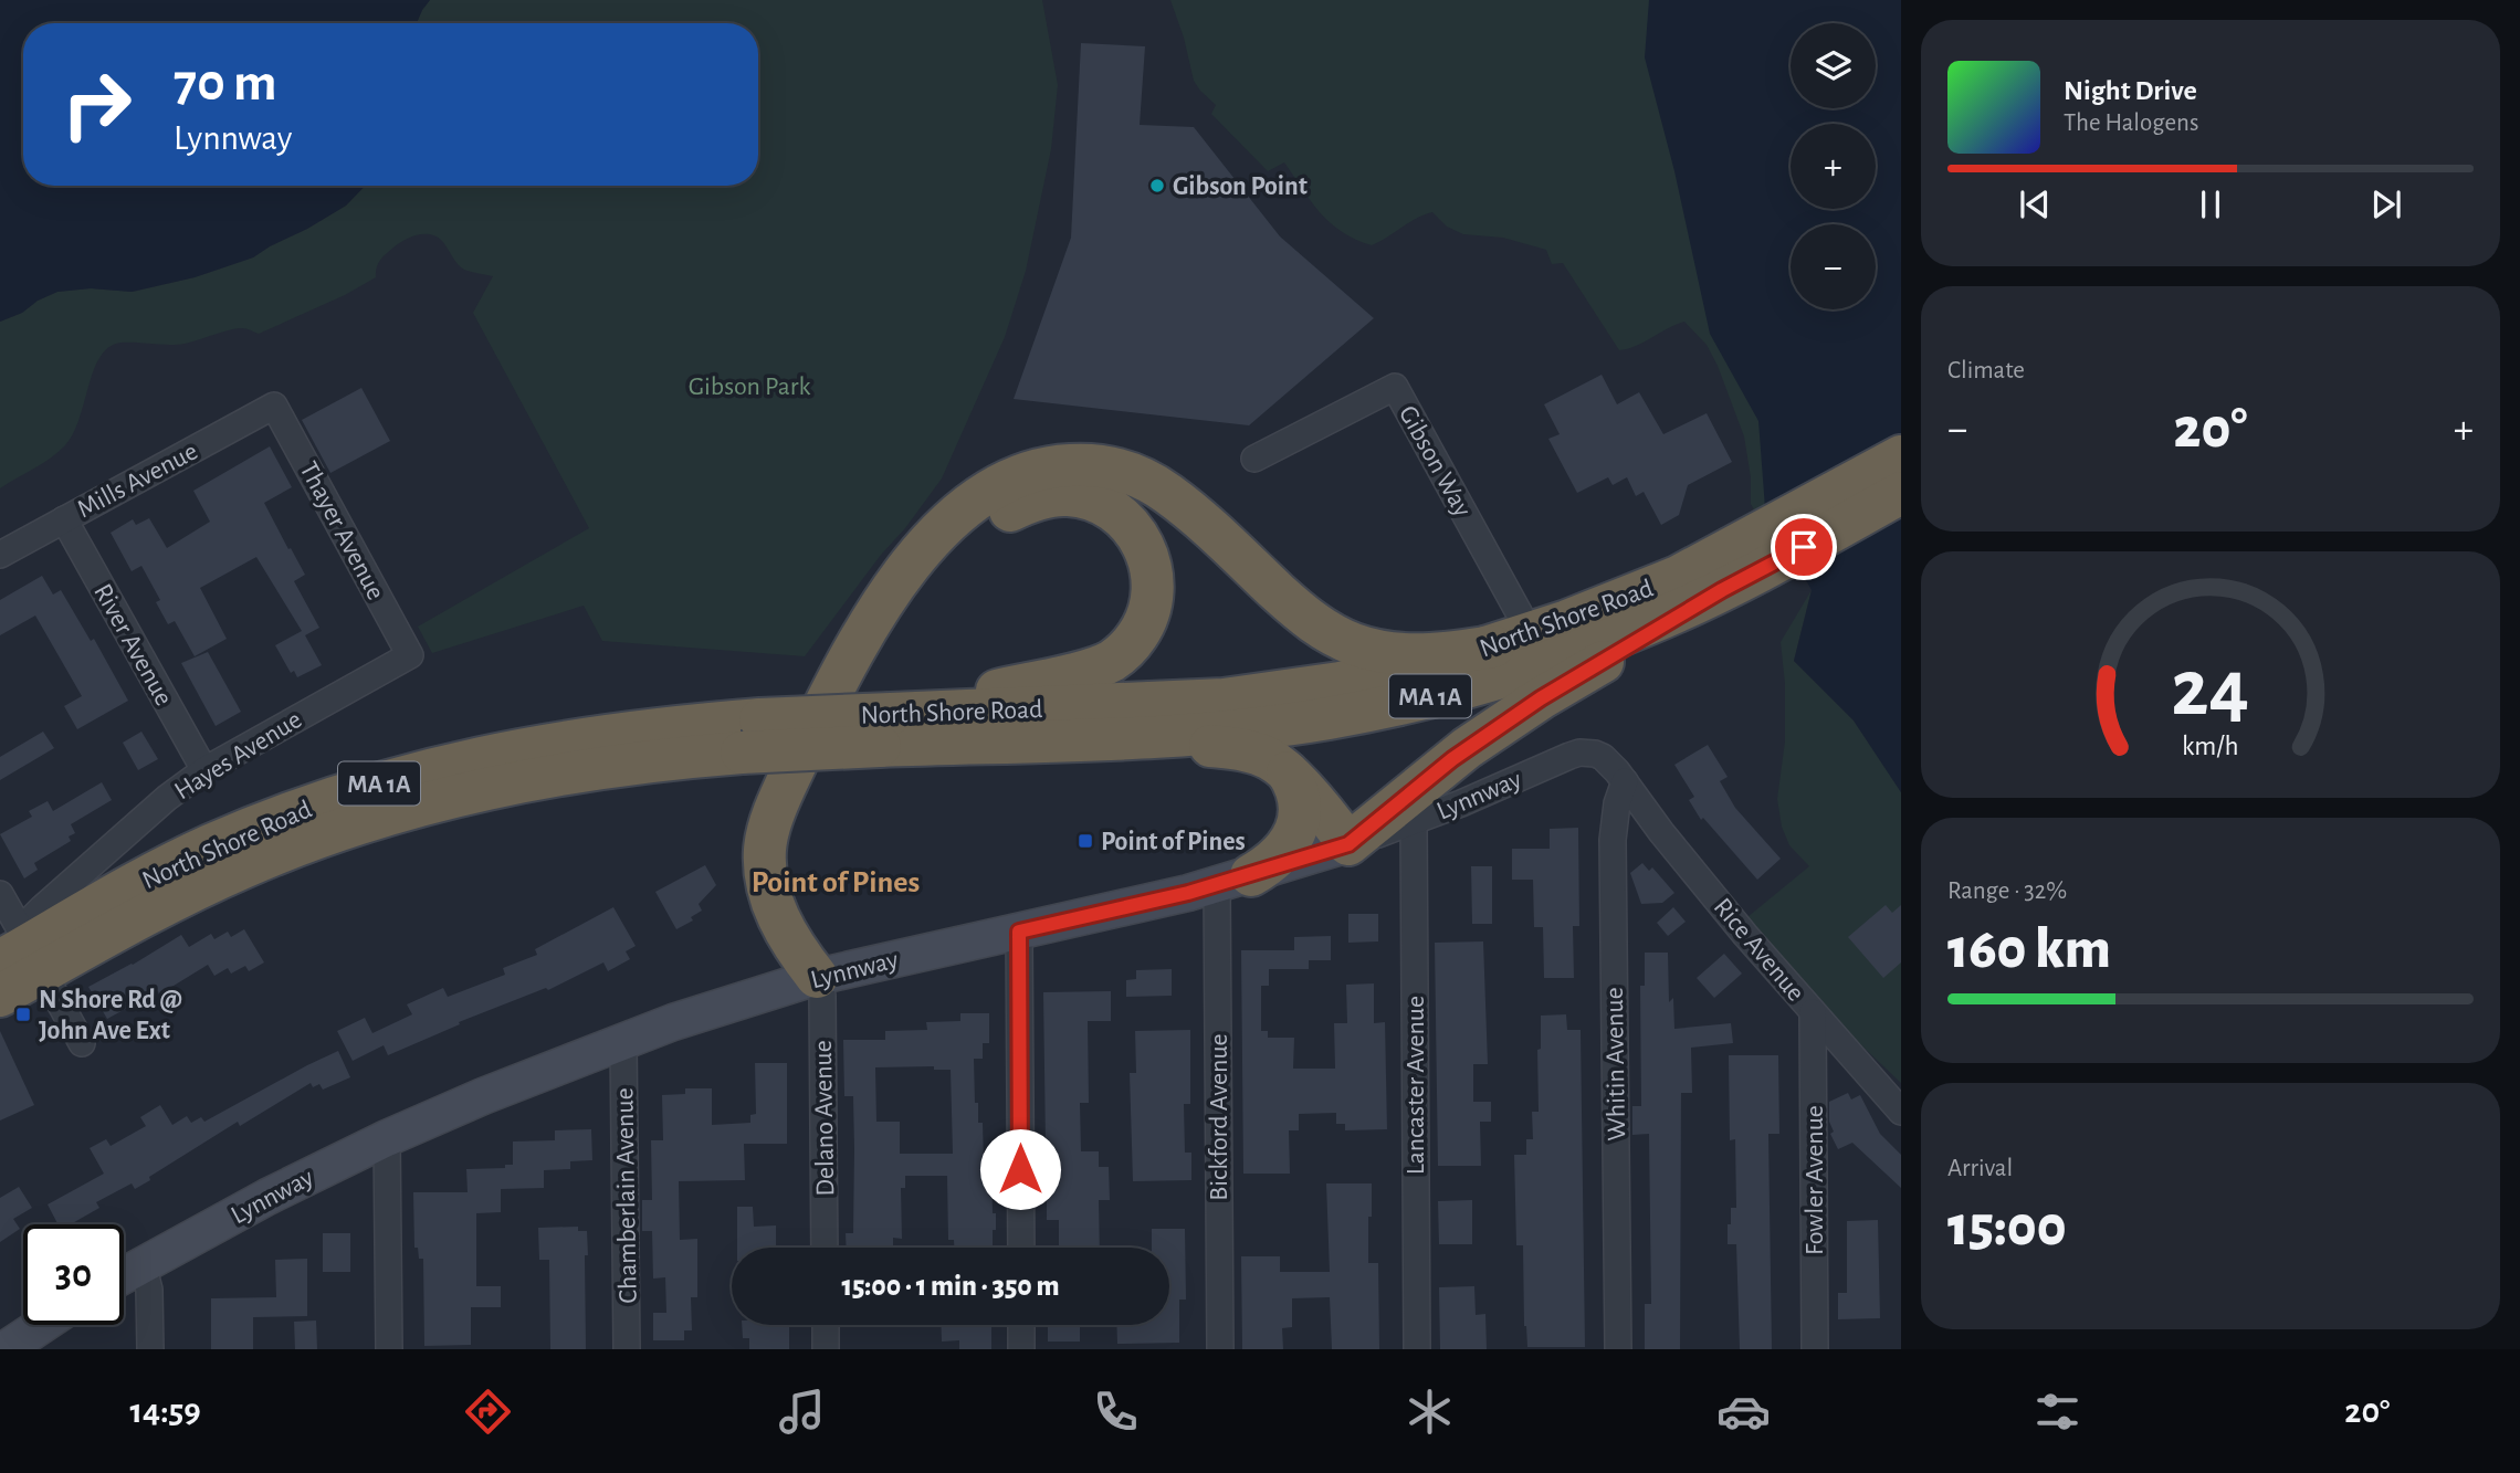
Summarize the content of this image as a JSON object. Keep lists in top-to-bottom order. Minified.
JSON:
{"streets":{"highway":["North Shore Road","MA 1A"],"main road":["Lynnway"],"street":["Gibson Way","Mills Avenue","Thayer Avenue","River Avenue","Hayes Avenue","Rice Avenue","Whitin Avenue","Lancaster Avenue","Bickford Avenue","Delano Avenue","Fowler Avenue","Chamberlain Avenue"]},"crossings":[["Gibson Way","North Shore Road"],["Mills Avenue","Thayer Avenue"],["Mills Avenue","River Avenue"],["Thayer Avenue","Hayes Avenue"],["North Shore Road","Hayes Avenue"],["River Avenue","Hayes Avenue"],["Lynnway","Rice Avenue"],["Lynnway","Whitin Avenue"],["Lynnway","Lancaster Avenue"],["Lynnway","Bickford Avenue"],["Lynnway","Delano Avenue"],["Lynnway","Chamberlain Avenue"],["Rice Avenue","Whitin Avenue"],["Rice Avenue","Fowler Avenue"]],"districts":["Point of Pines"],"parks":["Gibson Park"],"places":{"other":["Gibson Point"],"transit":["Point of Pines","N Shore Rd @ John Ave Ext"]},"page":{"map_buttons":["+","−"],"turn":["70 m","Lynnway"],"song":["Night Drive","The Halogens"],"tile":["Climate",["Range · 32%","160 km"],["Arrival","15:00"]],"heat":["−","20°","+"],"limit":"30","trip":"15:00 · 1 min · 350 m","tabs":["14:59","20°"],"gauge":["24","km/h"]}}
